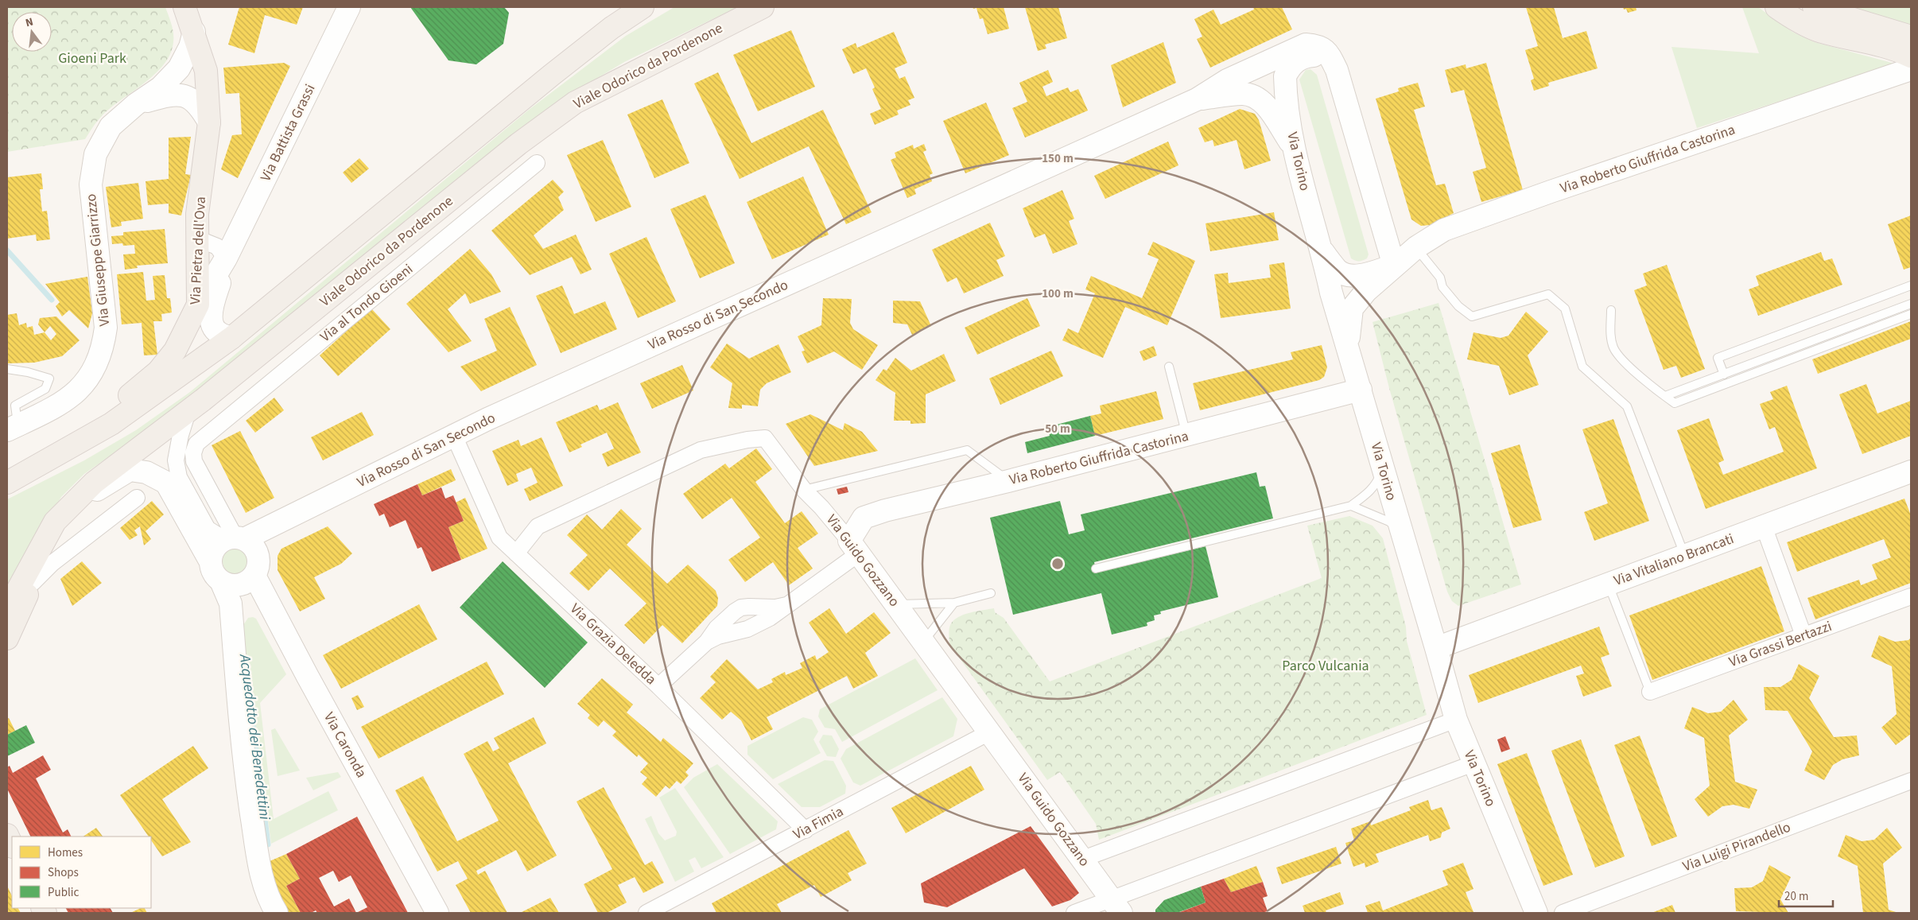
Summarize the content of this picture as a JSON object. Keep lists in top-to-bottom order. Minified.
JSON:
{"streets":{"main road":["Viale Odorico da Pordenone","Via Battista Grassi","Via Roberto Giuffrida Castorina","Via Torino","Via Pietra dell'Ova","Via Giuseppe Giarrizzo","Via Rosso di San Secondo","Via Vitaliano Brancati","Via Guido Gozzano","Via Caronda"],"street":["Via al Tondo Gioeni","Via Grazia Deledda","Via Grassi Bertazzi","Via Fimia","Via Luigi Pirandello"]},"crossings":[["Via Roberto Giuffrida Castorina","Via Torino"],["Via Roberto Giuffrida Castorina","Via Guido Gozzano"],["Via Torino","Via Vitaliano Brancati"],["Via Pietra dell'Ova","Via Giuseppe Giarrizzo"],["Via al Tondo Gioeni","Via Rosso di San Secondo"],["Via al Tondo Gioeni","Via Caronda"],["Via Rosso di San Secondo","Via Grazia Deledda"],["Via Rosso di San Secondo","Via Caronda"],["Via Guido Gozzano","Via Grazia Deledda"],["Via Guido Gozzano","Via Fimia"],["Via Grazia Deledda","Via Fimia"]],"water":["Acquedotto dei Benedettini"],"parks":["Gioeni Park","Parco Vulcania"],"legend":["Homes","Shops","Public"],"scale_bar":"20 m","north":"top","rings":["150 m","100 m","50 m"]}
